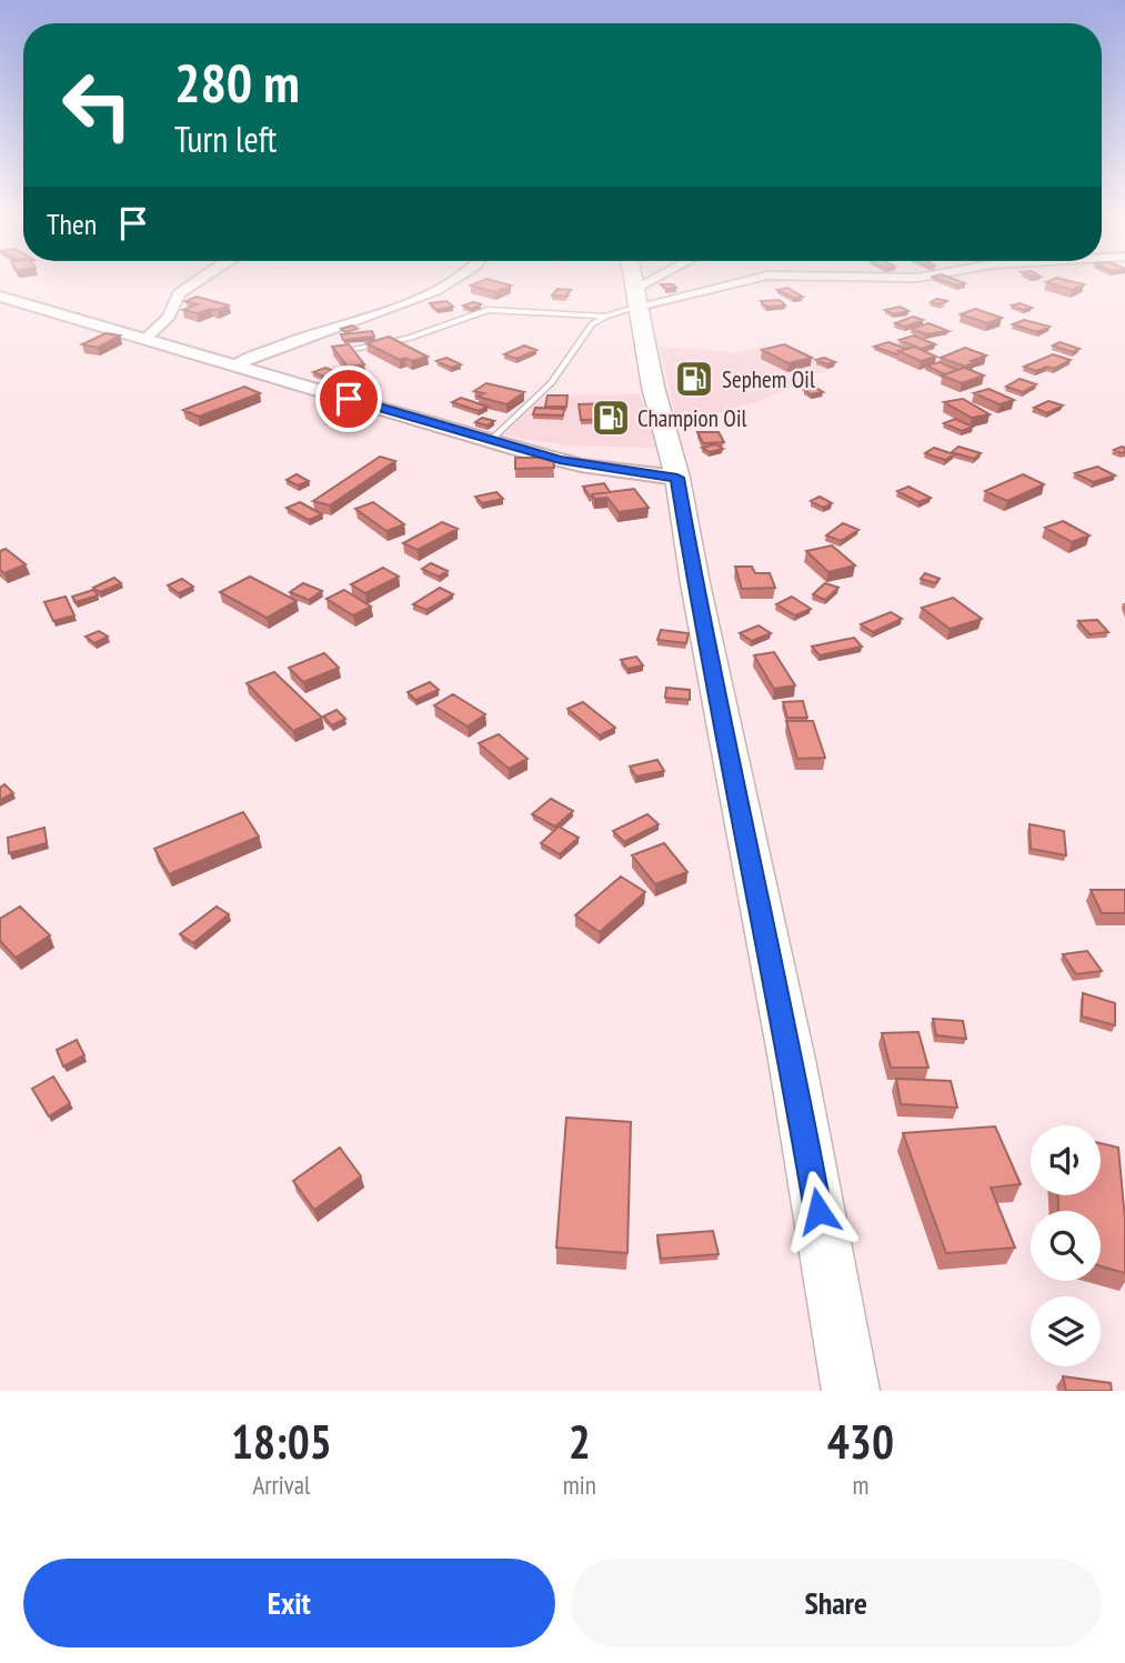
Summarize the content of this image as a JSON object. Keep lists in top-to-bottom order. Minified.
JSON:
{"places":{"fuel station":["Sephem Oil","Champion Oil"]},"page":{"turn":["280 m","Turn left"],"then":"Then","eta":["18:05","Arrival","2","min","430","m"],"buttons":["Exit","Share"]}}
